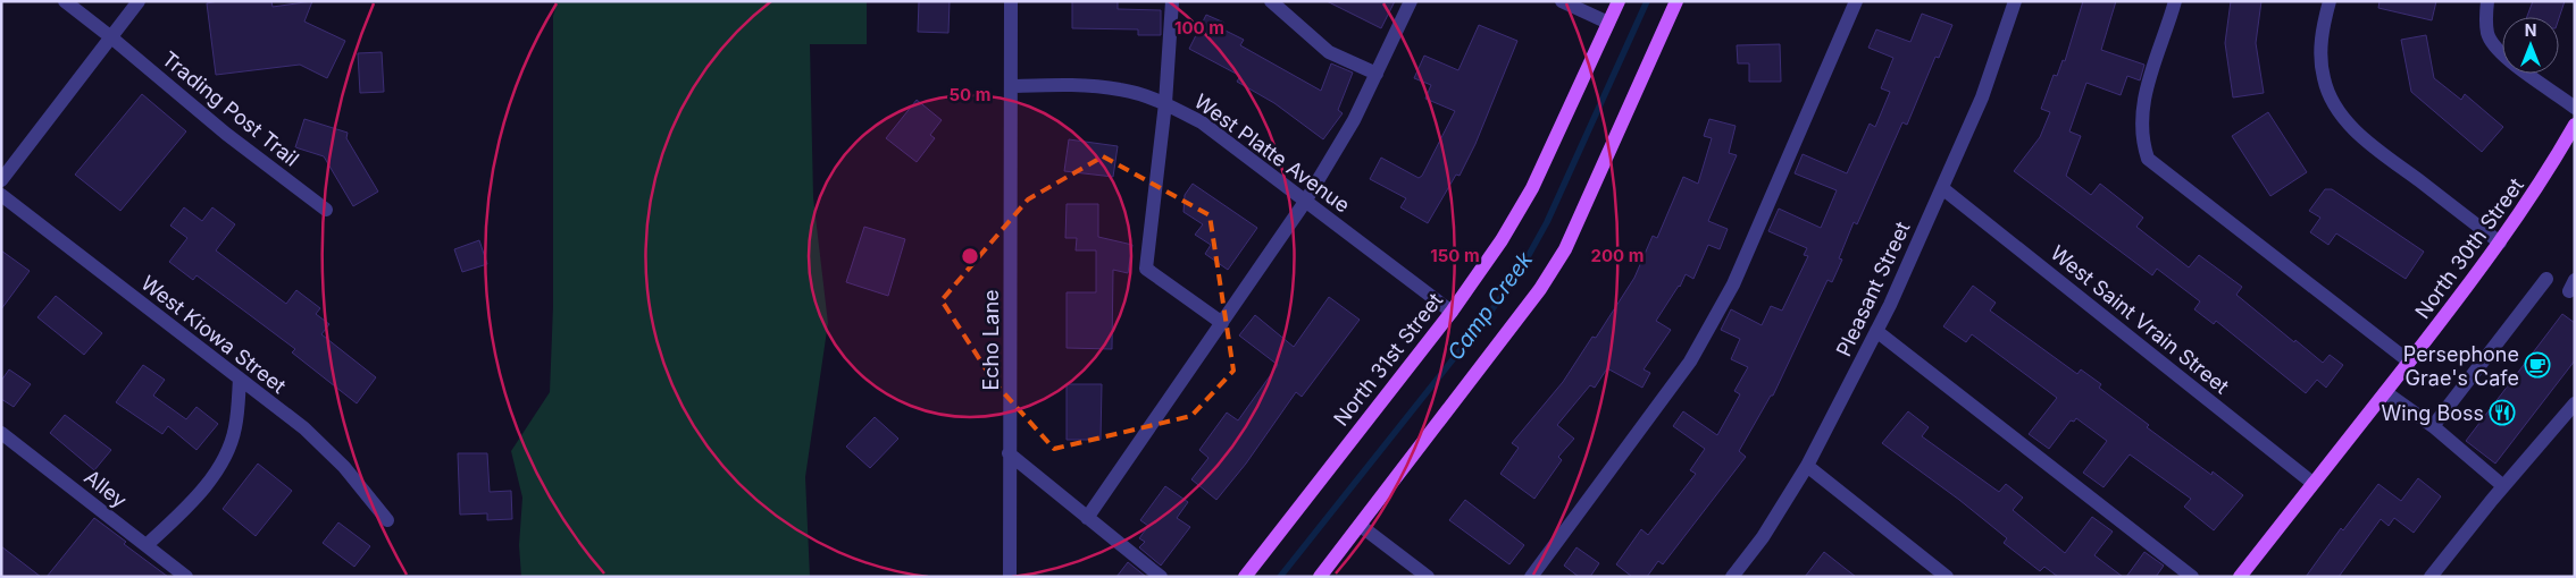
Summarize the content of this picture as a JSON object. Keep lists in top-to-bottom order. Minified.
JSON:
{"streets":{"main road":["North 30th Street","North 31st Street"],"street":["Trading Post Trail","West Platte Avenue","Pleasant Street","West Saint Vrain Street","West Kiowa Street","Echo Lane","Alley"]},"crossings":[["West Platte Avenue","Echo Lane"],["West Platte Avenue","North 31st Street"],["North 30th Street","West Saint Vrain Street"],["Pleasant Street","West Saint Vrain Street"]],"water":["Camp Creek"],"places":{"cafe":["Persephone Grae's Cafe"],"restaurant":["Wing Boss"]},"north":"top","rings":["100 m","50 m","150 m","200 m"]}
